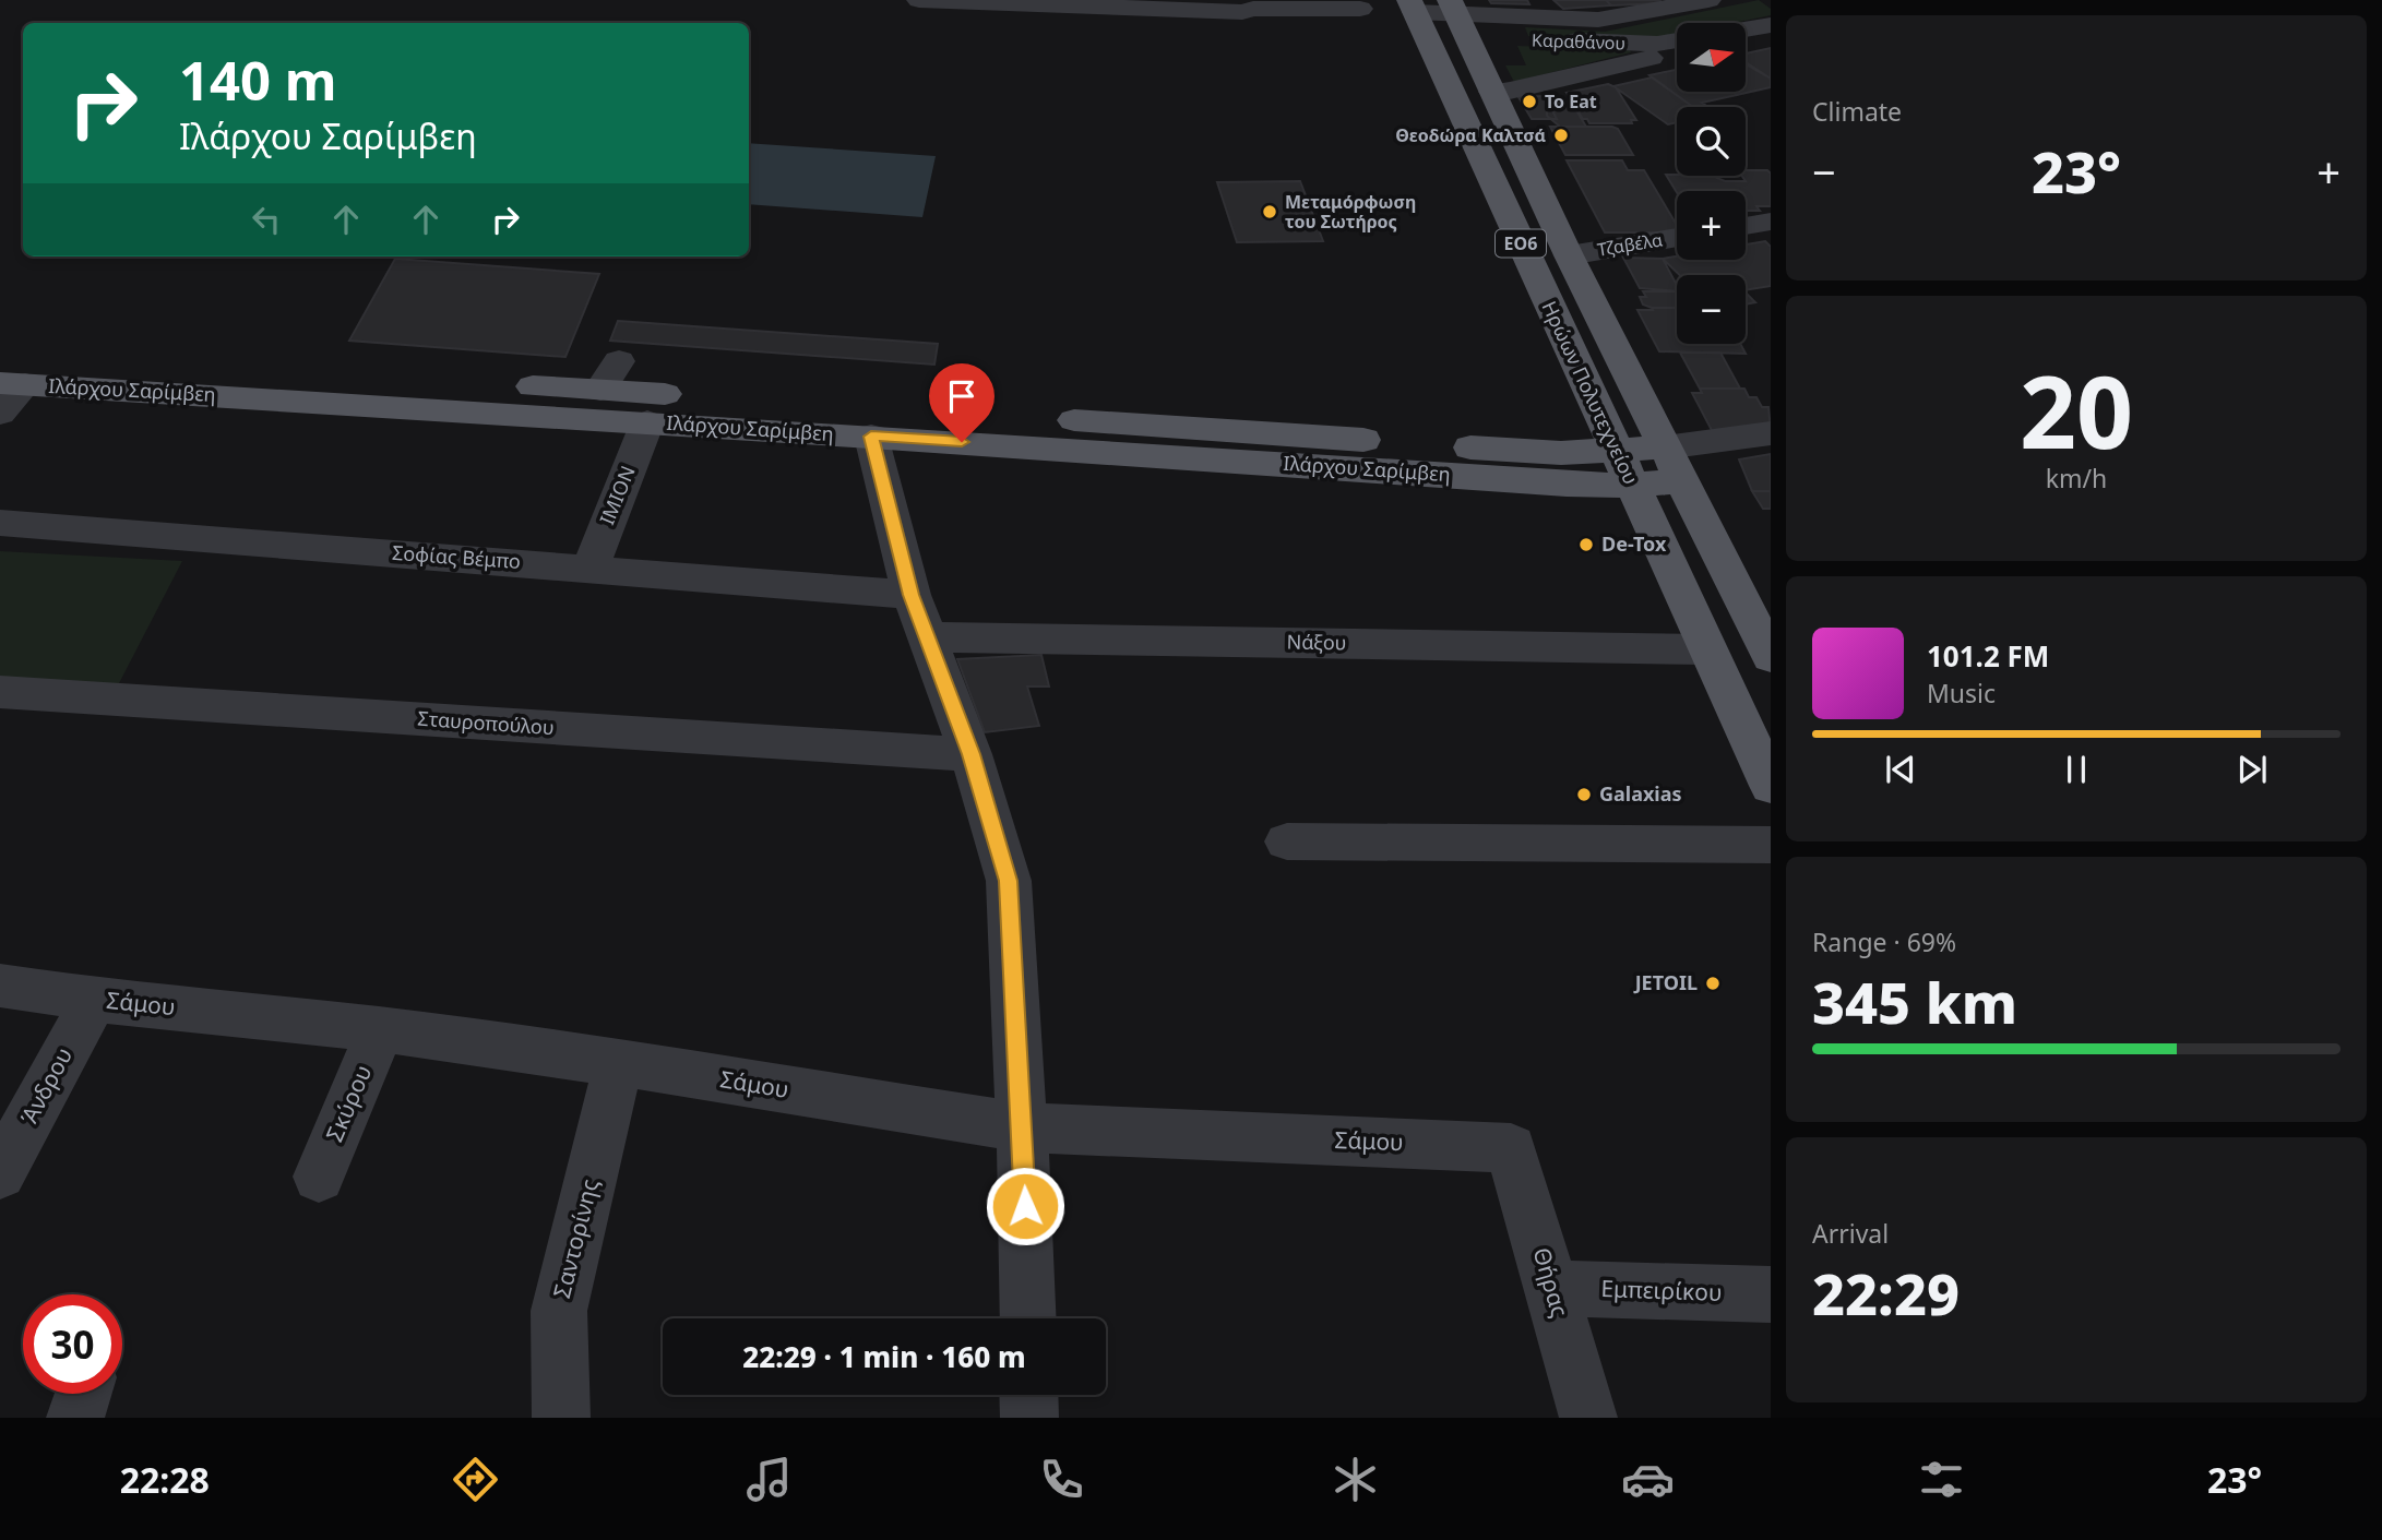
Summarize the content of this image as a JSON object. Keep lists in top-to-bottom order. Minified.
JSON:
{"streets":{"main road":["ΕΟ6","Ιλάρχου Σαρίμβεη","Ηρώων Πολυτεχνείου"],"street":["Καραθάνου","Τζαβέλα","IMION","Σοφίας Βέμπο","Νάξου","Σταυροπούλου","Σάμου","Άνδρου","Σκύρου","Σαντορίνης","Θήρας","Εμπειρίκου"]},"crossings":[["Καραθάνου","ΕΟ6"],["Καραθάνου","Ηρώων Πολυτεχνείου"],["ΕΟ6","Τζαβέλα"],["ΕΟ6","Ιλάρχου Σαρίμβεη"],["Ιλάρχου Σαρίμβεη","Ηρώων Πολυτεχνείου"],["Ιλάρχου Σαρίμβεη","IMION"],["Ηρώων Πολυτεχνείου","Νάξου"],["IMION","Σοφίας Βέμπο"],["Σάμου","Άνδρου"],["Σάμου","Σκύρου"],["Σάμου","Σαντορίνης"],["Σάμου","Θήρας"],["Θήρας","Εμπειρίκου"]],"places":["To Eat","Θεοδώρα Καλτσά","Μεταμόρφωση του Σωτήρος","De-Tox","Galaxias","JETOIL"],"north":"right","page":{"tile":["Climate",["20","km/h"],["Range · 69%","345 km"],["Arrival","22:29"]],"map_buttons":["+","−"],"turn":["140 m","Ιλάρχου Σαρίμβεη"],"heat":["−","23°","+"],"song":["101.2 FM","Music"],"limit":"30","trip":"22:29 · 1 min · 160 m","tabs":["22:28","23°"]}}
